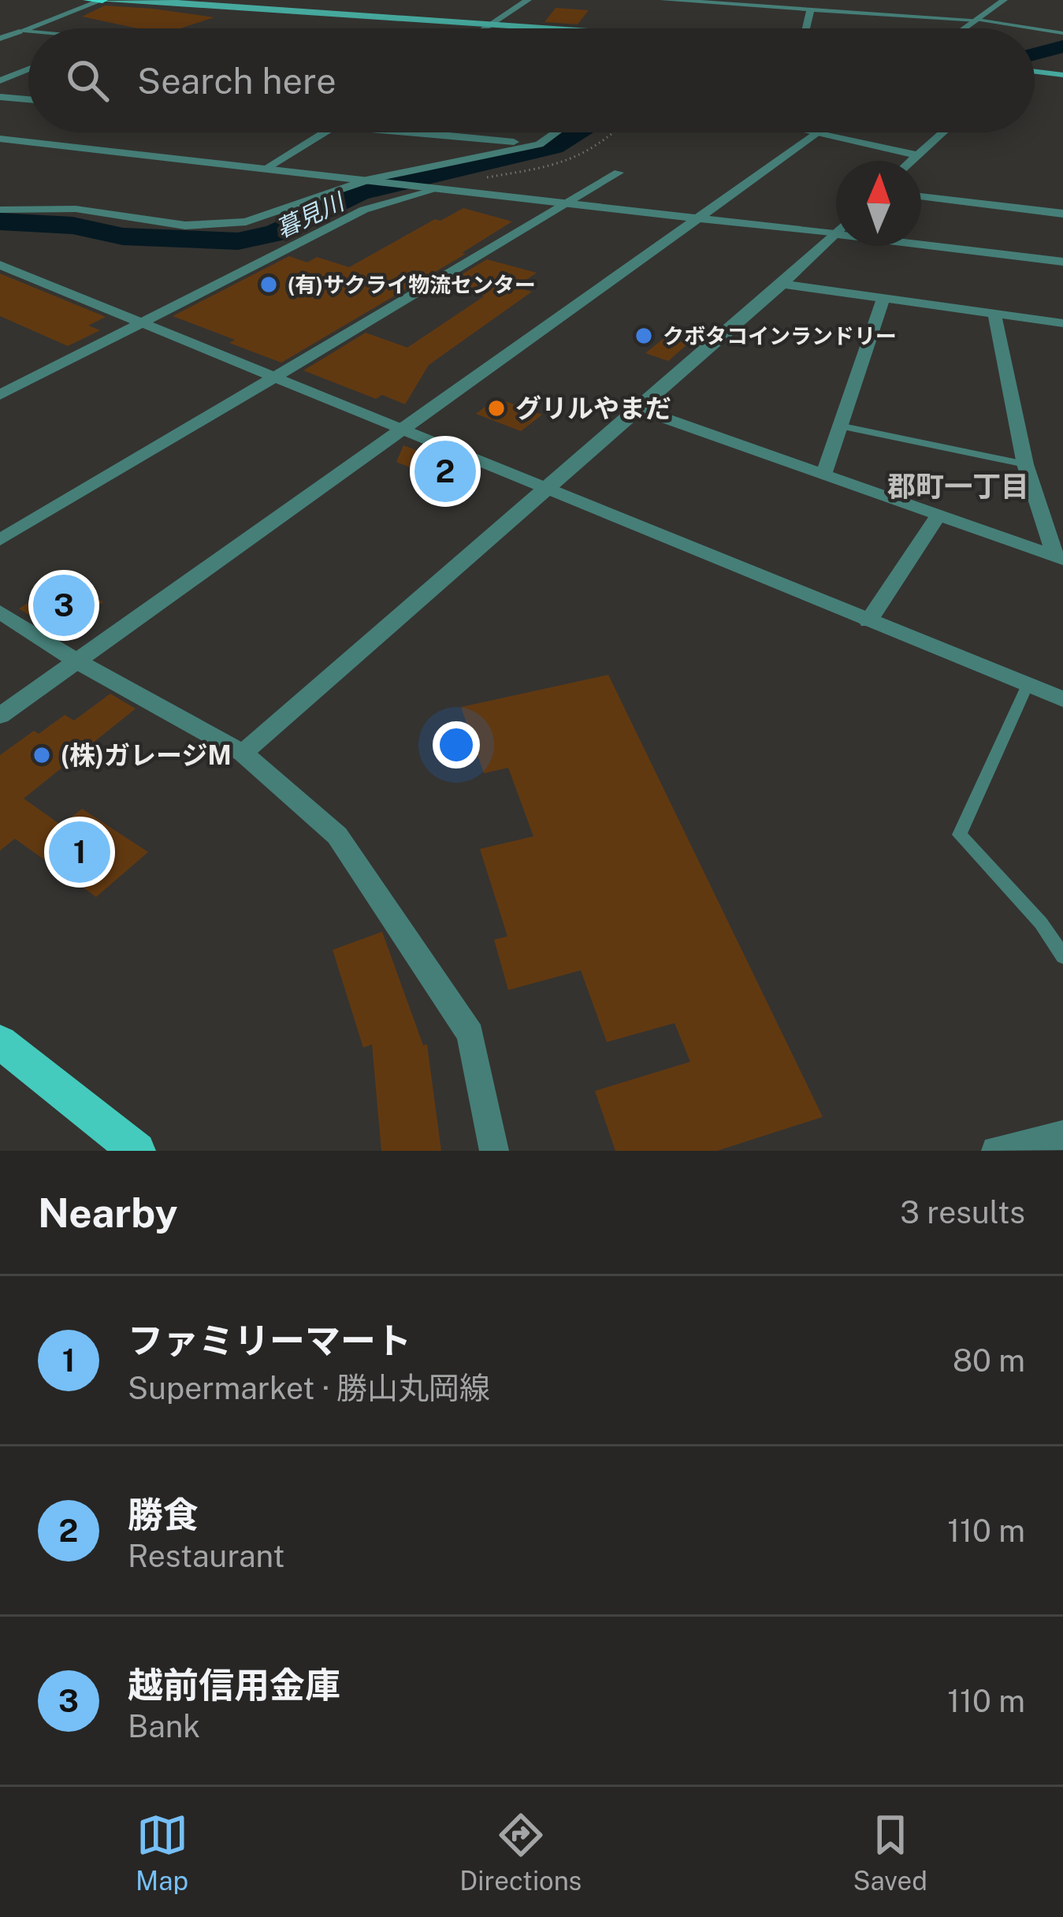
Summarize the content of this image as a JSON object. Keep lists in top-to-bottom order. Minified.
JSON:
{"districts":["郡町一丁目"],"water":["暮見川"],"places":["(有)サクライ物流センター","クボタコインランドリー","グリルやまだ","(株)ガレージM"],"north":"top","page":{"search":"Search here","pins":["2","3","1"],"heading":["Nearby","3 results"],"list":[{"mark":"1","name":"ファミリーマート","note":"Supermarket · 勝山丸岡線","value":"80 m"},{"mark":"2","name":"勝食","note":"Restaurant","value":"110 m"},{"mark":"3","name":"越前信用金庫","note":"Bank","value":"110 m"}],"nav":["Map","Directions","Saved"]}}
